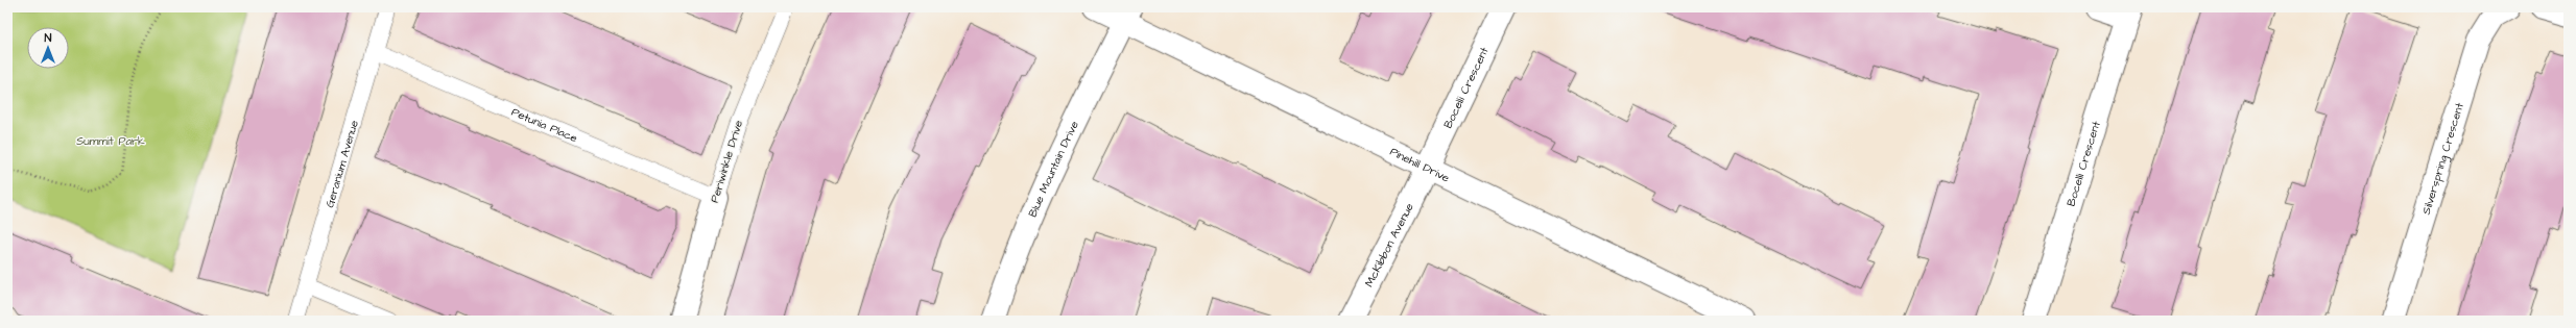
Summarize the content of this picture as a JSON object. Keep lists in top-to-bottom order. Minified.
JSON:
{"streets":{"street":["Bocelli Crescent","Silverspring Crescent","Periwinkle Drive","Pinehill Drive","Blue Mountain Drive","McKibbon Avenue"],"lane":["Petunia Place","Geranium Avenue"]},"crossings":[["Bocelli Crescent","Pinehill Drive"],["Bocelli Crescent","McKibbon Avenue"],["Petunia Place","Periwinkle Drive"],["Petunia Place","Geranium Avenue"],["Pinehill Drive","Blue Mountain Drive"],["Pinehill Drive","McKibbon Avenue"]],"parks":["Summit Park"],"north":"top"}
